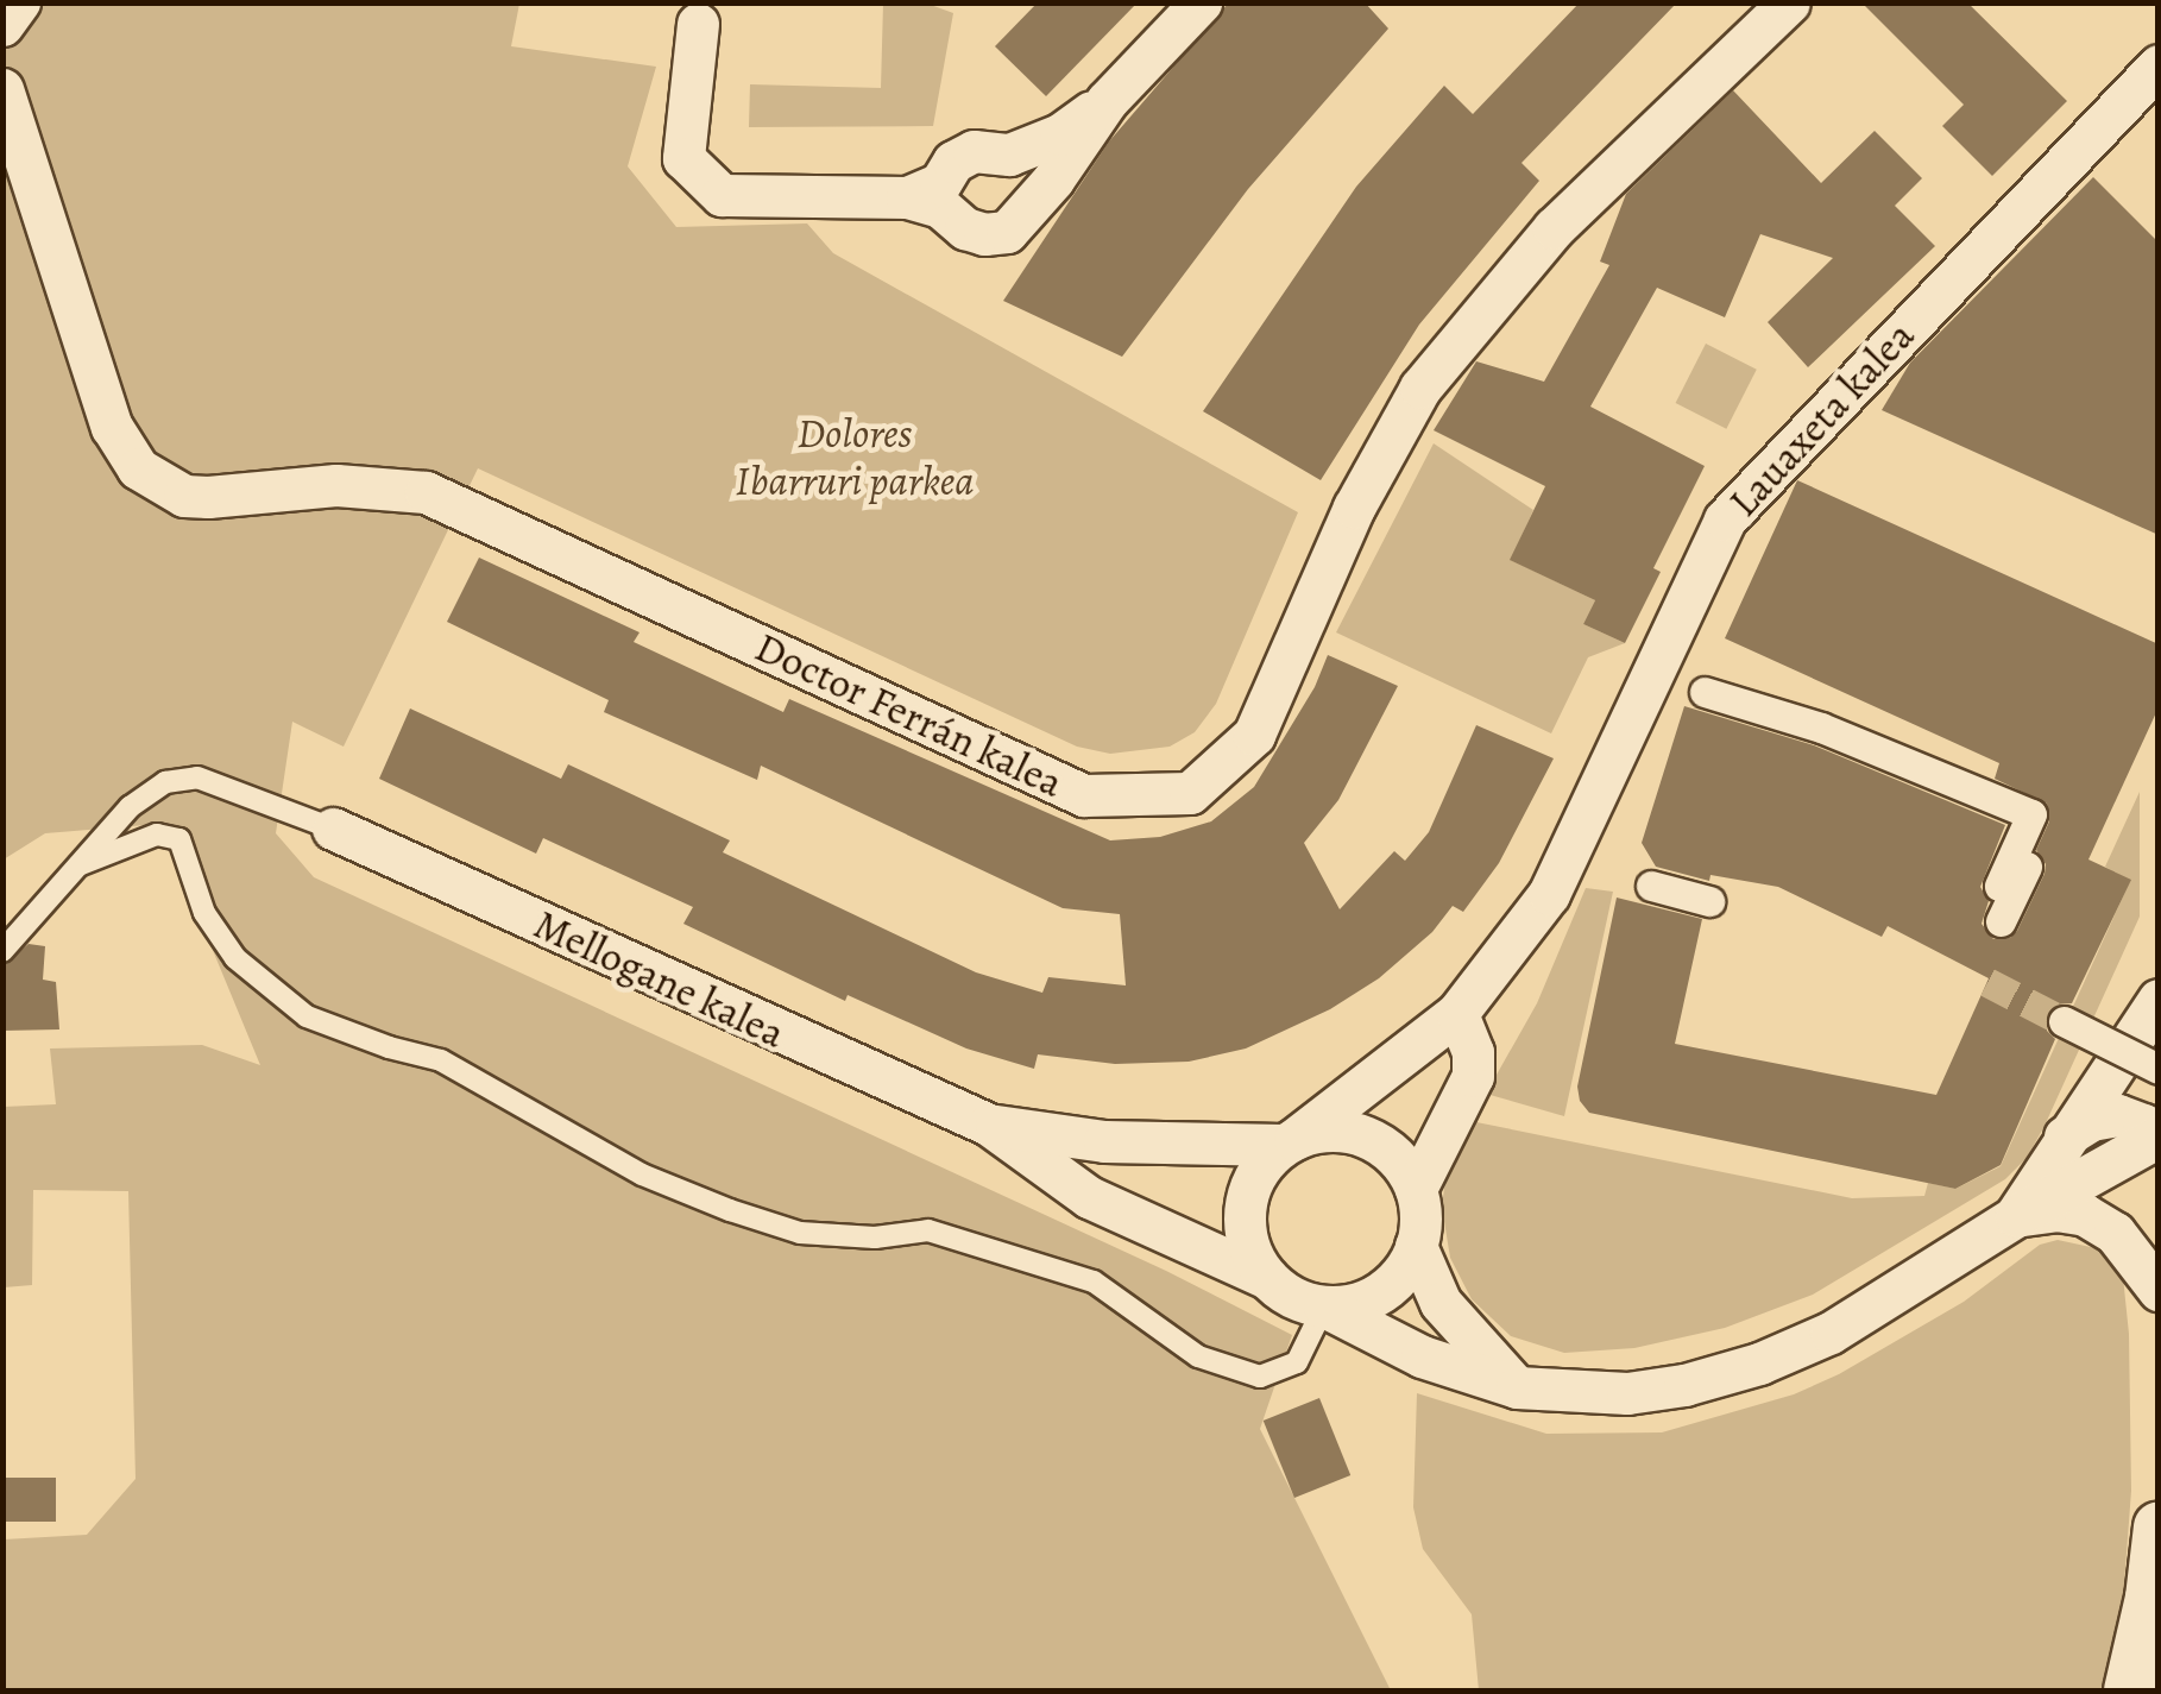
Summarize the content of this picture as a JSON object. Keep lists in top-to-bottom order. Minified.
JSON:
{"streets":{"street":["Lauaxeta kalea","Doctor Ferrán kalea","Mellogane kalea"]},"crossings":[["Lauaxeta kalea","Mellogane kalea"]],"parks":["Dolores Ibarruri parkea"]}
